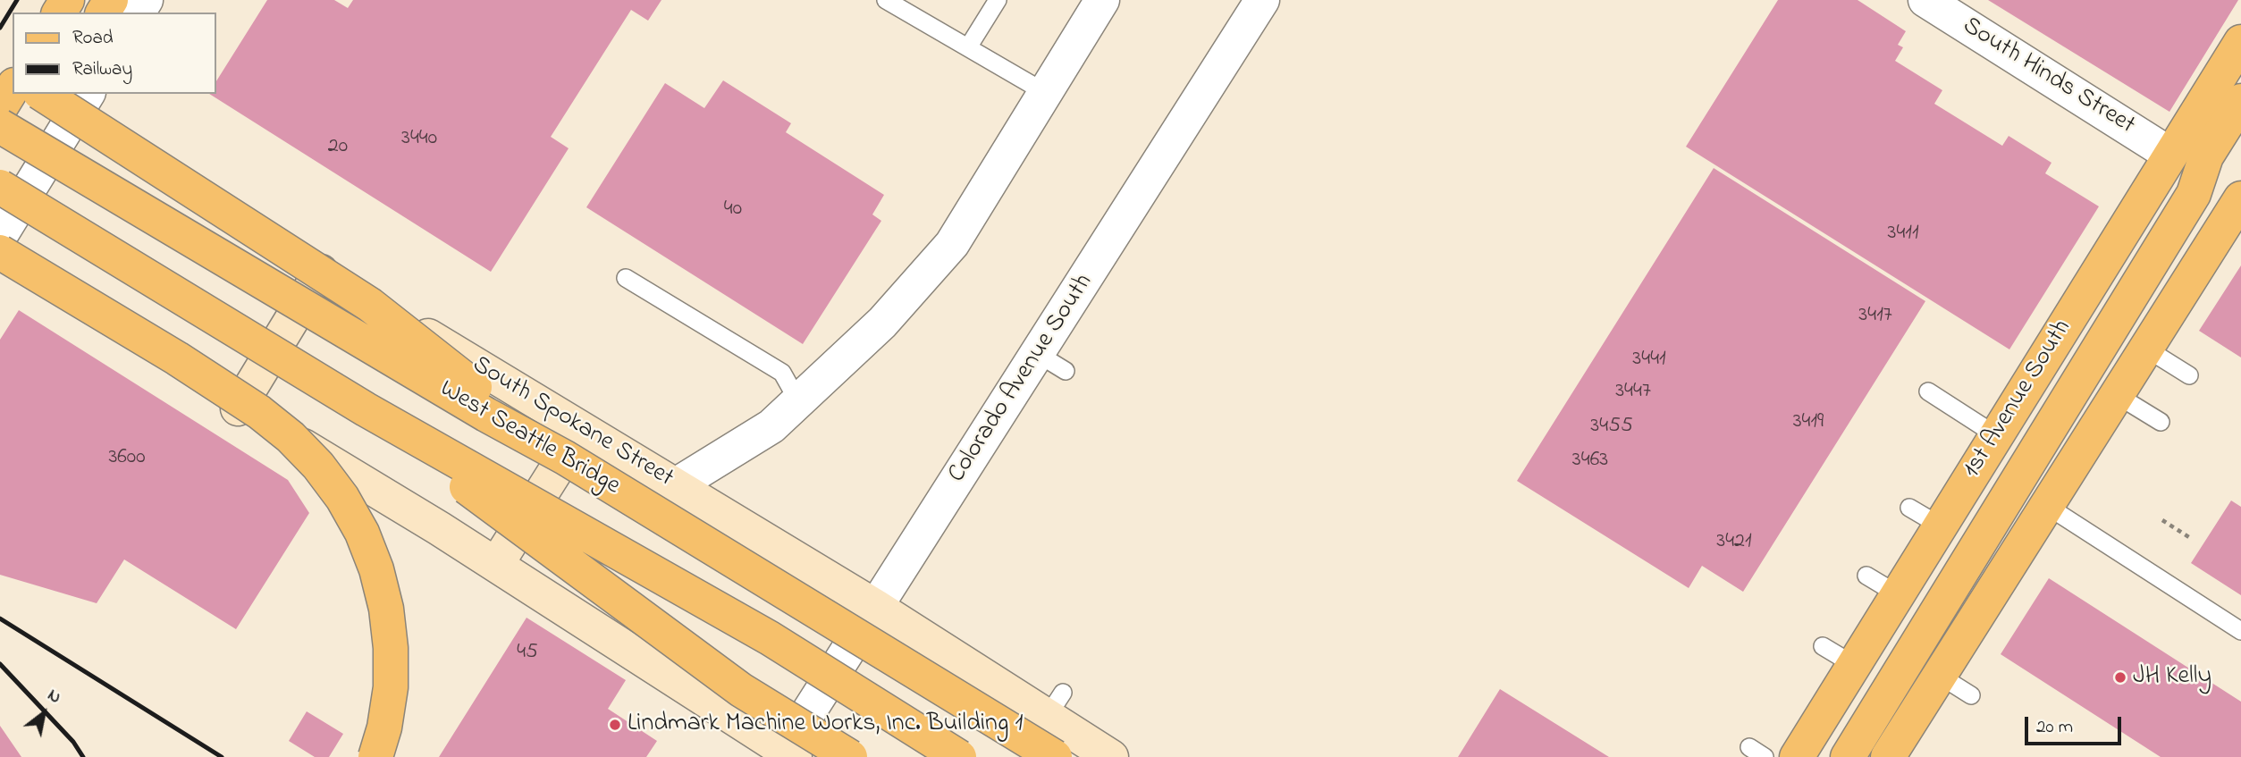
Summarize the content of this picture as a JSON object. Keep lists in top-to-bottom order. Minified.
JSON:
{"streets":{"main road":["1st Avenue South","South Spokane Street","West Seattle Bridge"],"street":["South Hinds Street","Colorado Avenue South"]},"crossings":[["South Hinds Street","1st Avenue South"],["Colorado Avenue South","South Spokane Street"],["South Spokane Street","West Seattle Bridge"]],"places":["JH Kelly","Lindmark Machine Works, Inc. Building 1"],"house_numbers":["3440","20","40","3411","3417","3441","3447","3419","3455","3600","3463","3421","45"],"legend":["Road","Railway"],"scale_bar":"20 m","north":"top right"}
